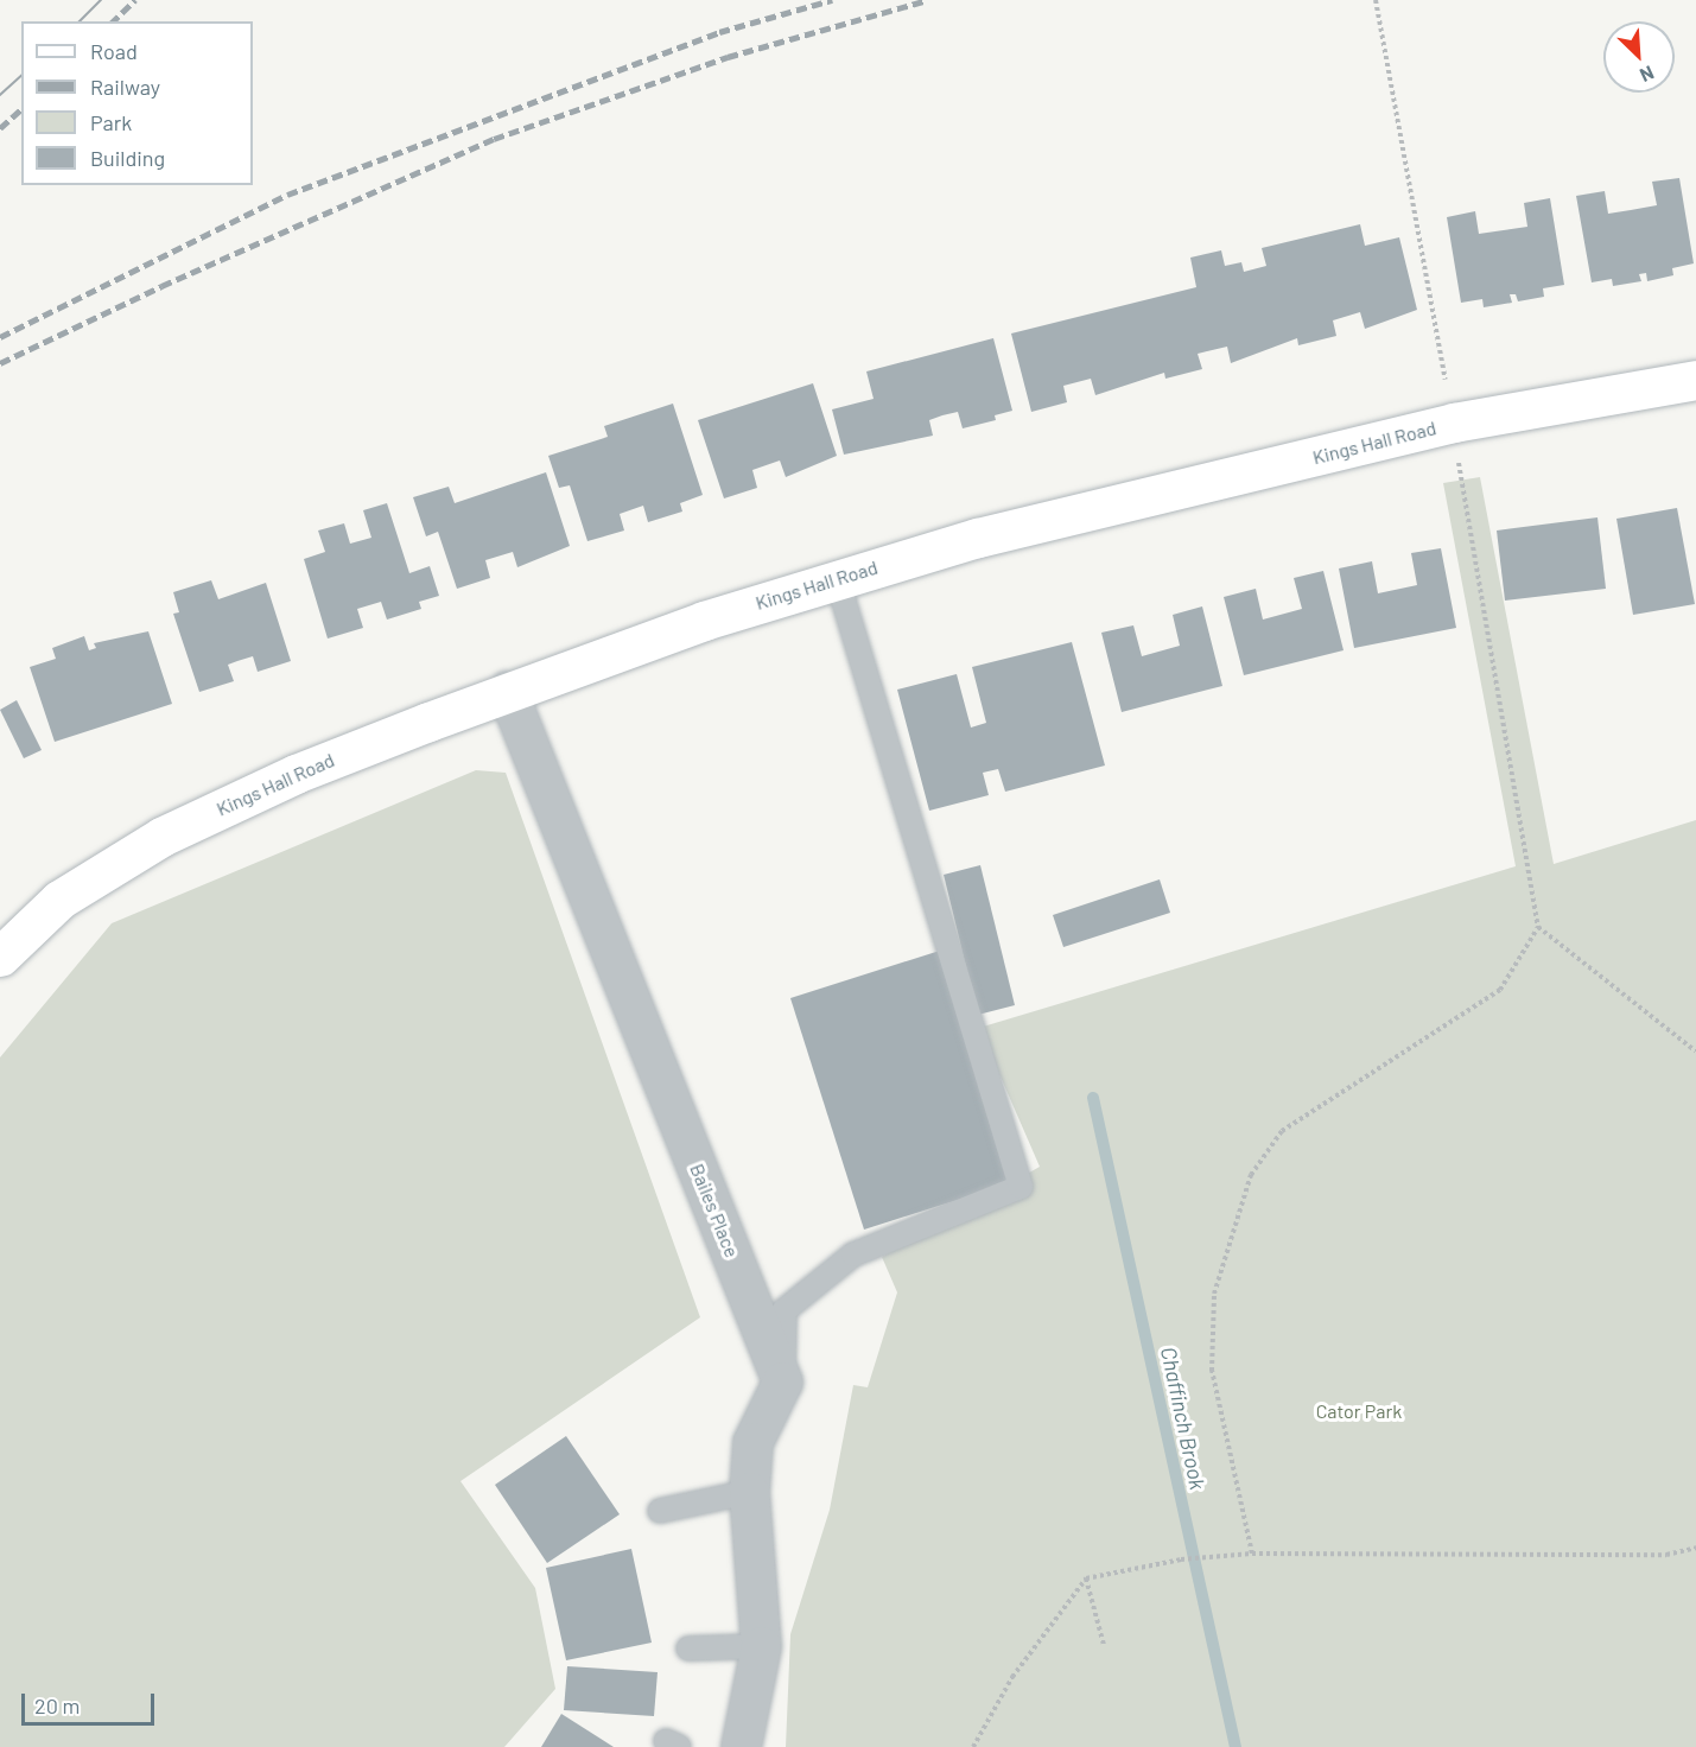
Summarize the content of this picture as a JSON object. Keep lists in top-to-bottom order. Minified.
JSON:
{"streets":{"street":["Kings Hall Road","Bailes Place"]},"crossings":[["Kings Hall Road","Bailes Place"]],"water":["Chaffinch Brook"],"parks":["Cator Park"],"legend":["Road","Railway","Park","Building"],"scale_bar":"20 m","north":"bottom right"}
